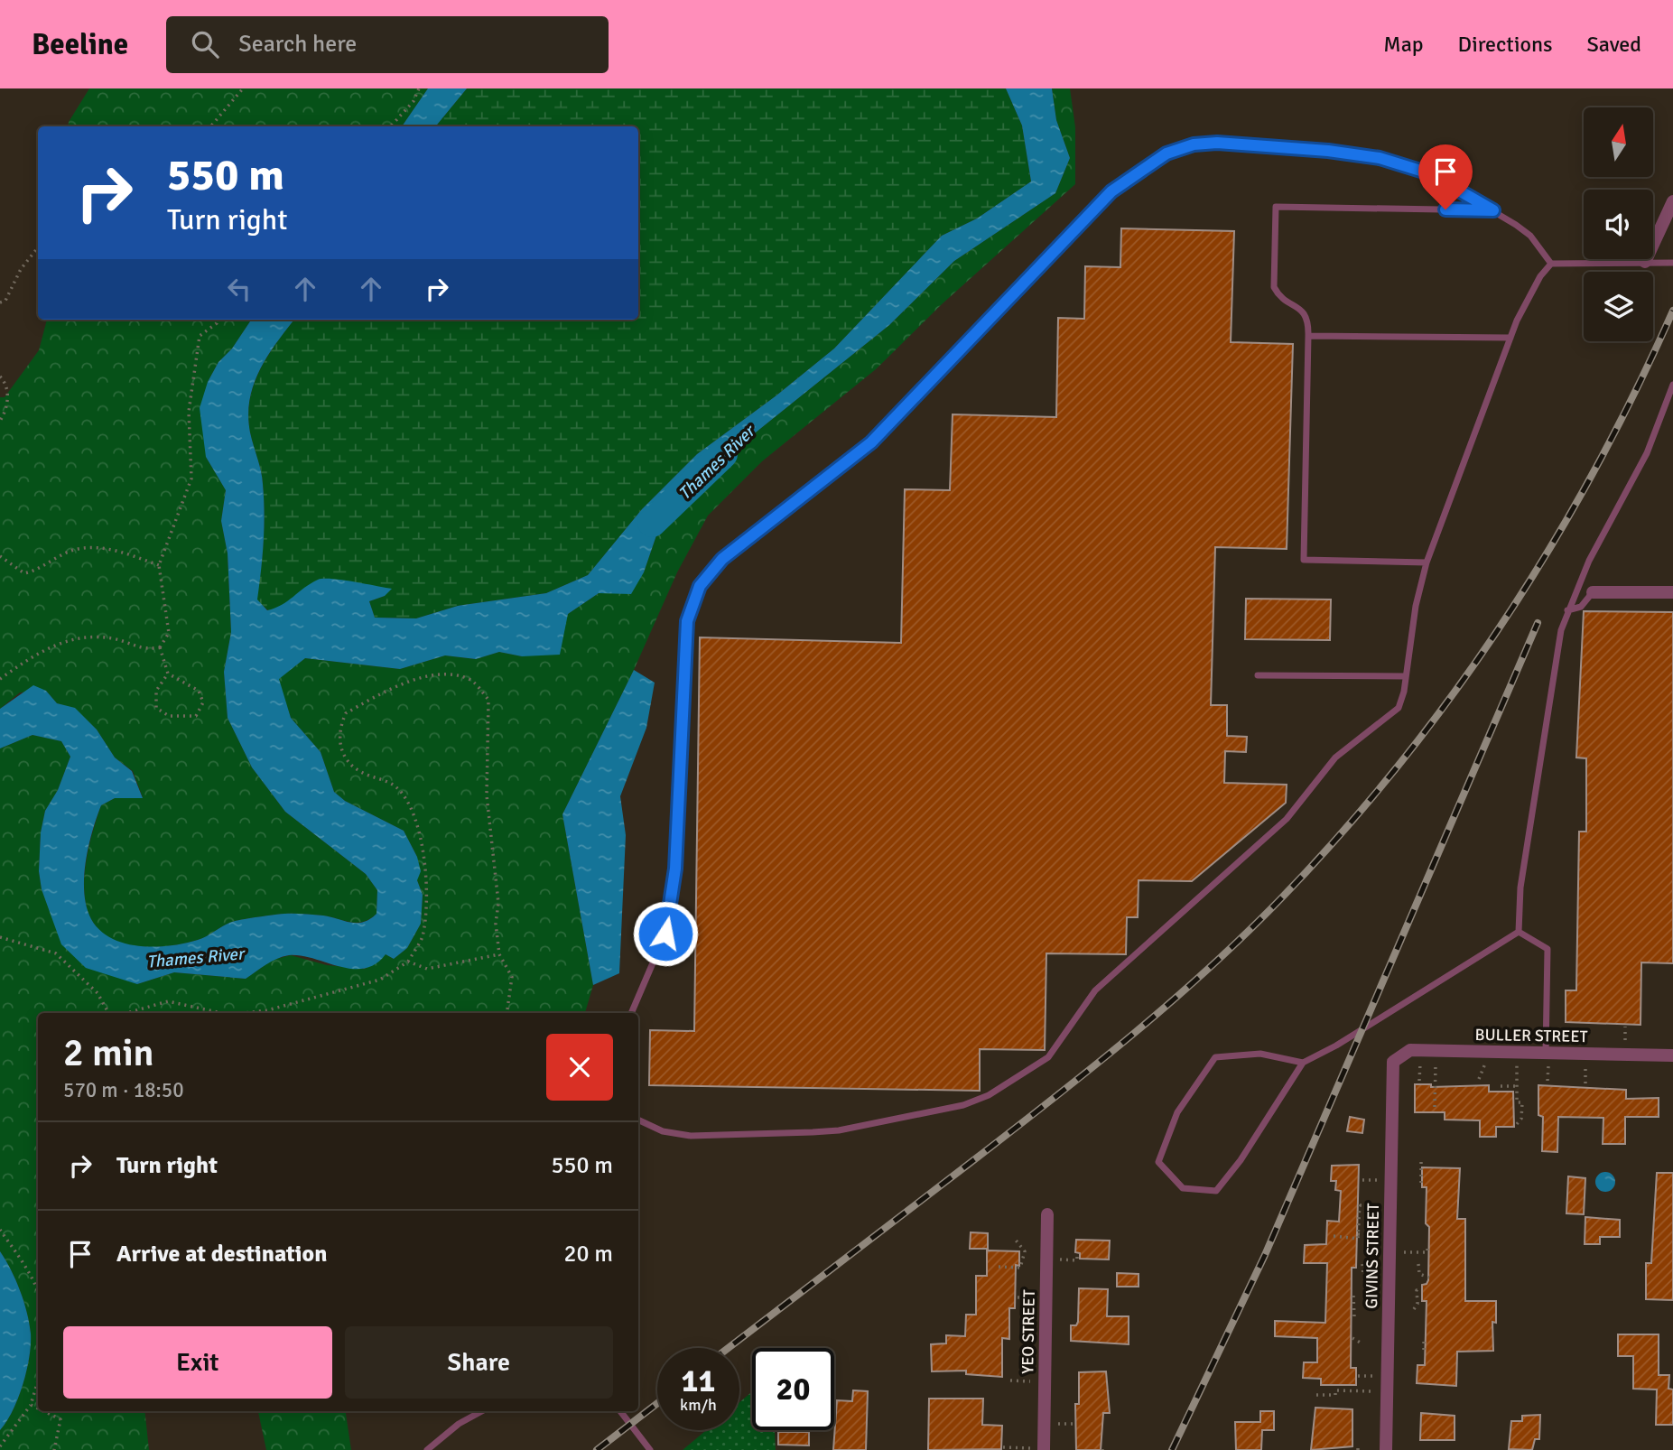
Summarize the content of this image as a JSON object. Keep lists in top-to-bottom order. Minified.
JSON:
{"streets":{"street":["BULLER STREET","GIVINS STREET","YEO STREET"]},"crossings":[["BULLER STREET","GIVINS STREET"]],"water":["Thames River"],"north":"top","page":{"header":"Beeline","search":"Search here","nav":["Map","Directions","Saved"],"turn":["550 m","Turn right"],"heading":["2 min","570 m · 18:50"],"list":[{"name":"Turn right","value":"550 m"},{"name":"Arrive at destination","value":"20 m"}],"buttons":["Exit","Share"],"speed":"11 km/h","limit":"20"}}
